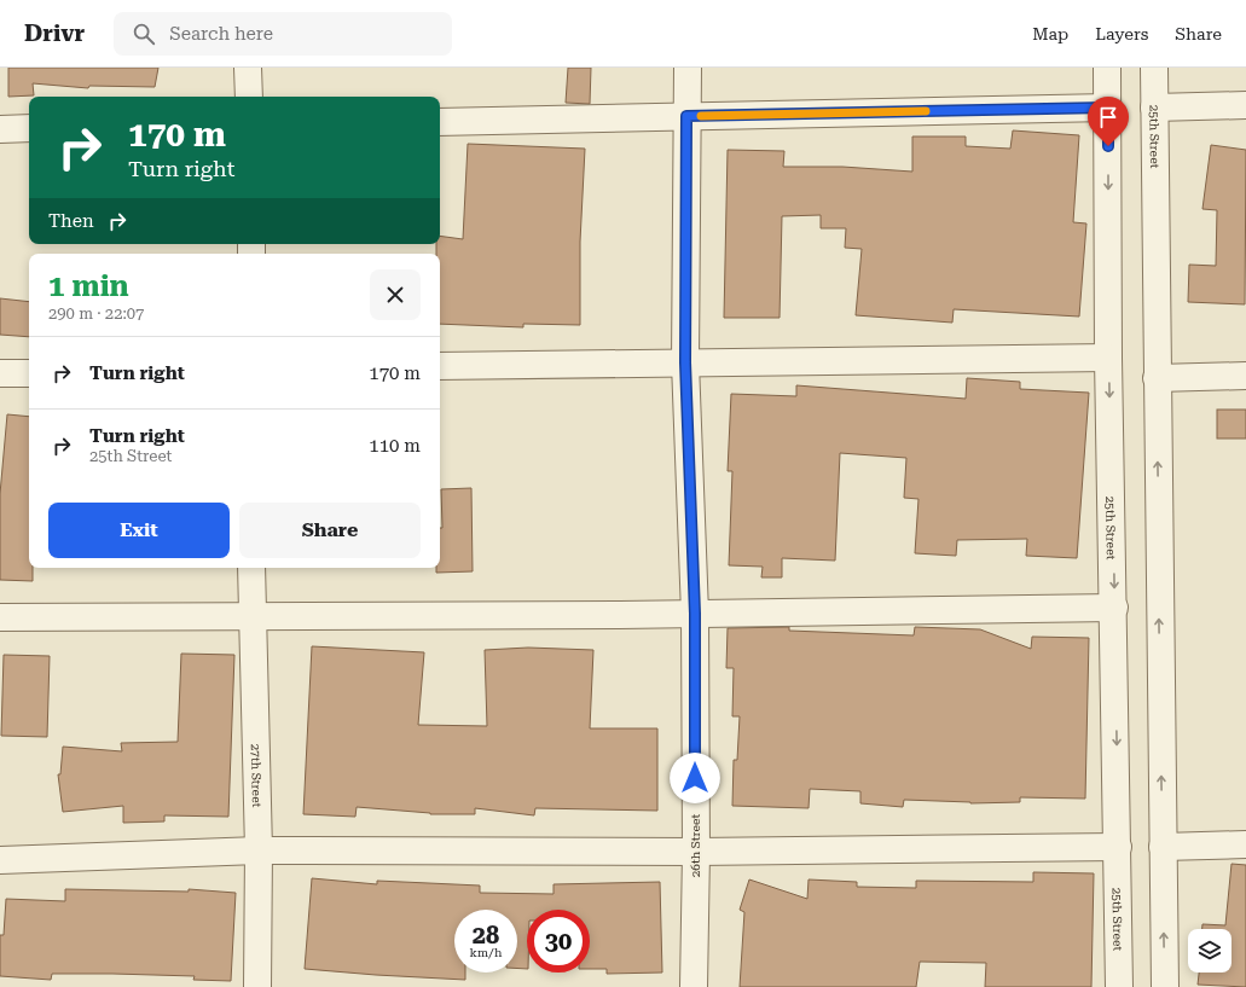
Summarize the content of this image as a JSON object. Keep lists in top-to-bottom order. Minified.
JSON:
{"streets":{"street":["25th Street","27th Street","26th Street"]},"page":{"header":"Drivr","search":"Search here","nav":["Map","Layers","Share"],"turn":["170 m","Turn right"],"then":"Then","heading":["1 min","290 m · 22:07"],"list":[{"name":"Turn right","value":"170 m"},{"name":"Turn right","note":"25th Street","value":"110 m"}],"buttons":["Exit","Share"],"speed":"28 km/h","limit":"30"}}
